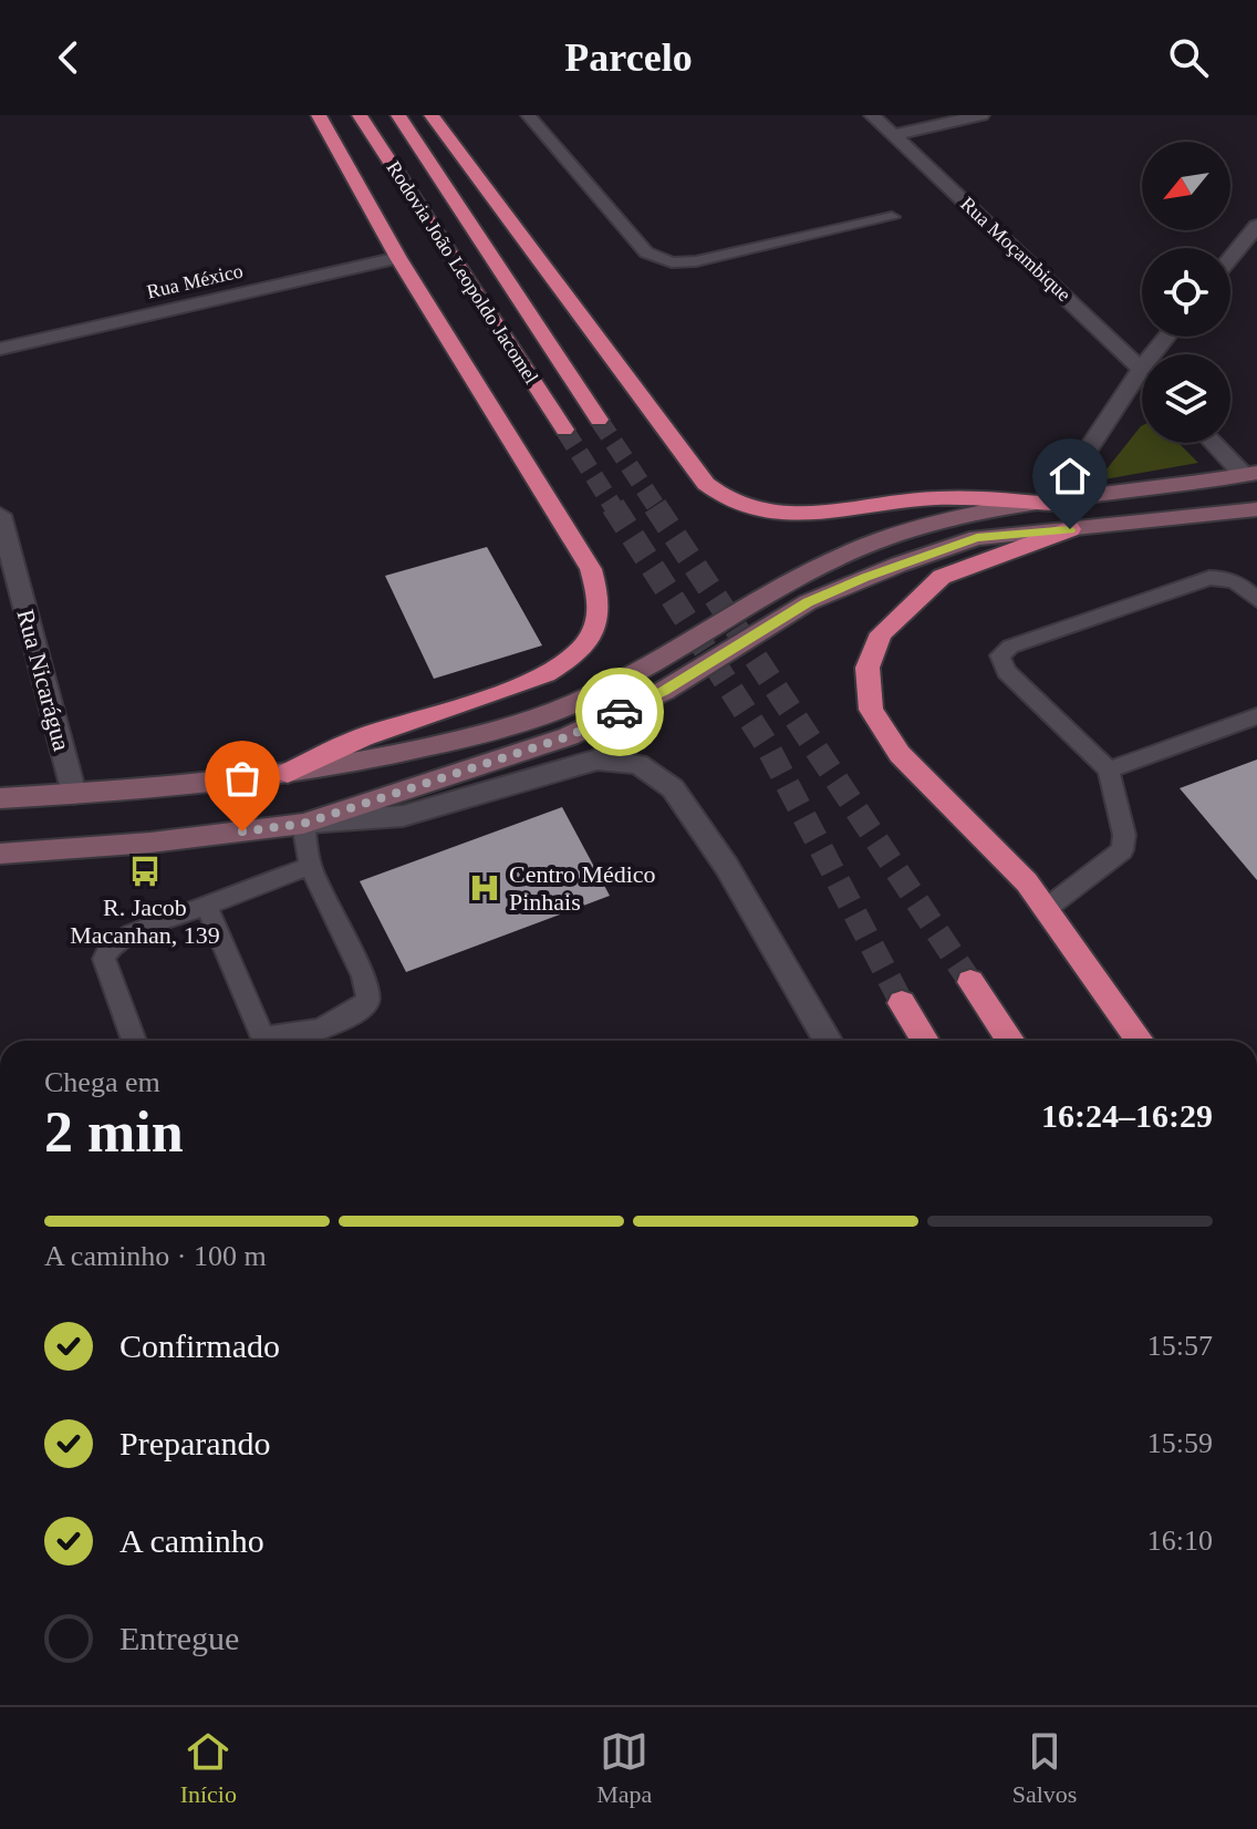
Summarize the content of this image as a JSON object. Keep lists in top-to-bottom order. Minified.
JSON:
{"streets":{"highway":["Rodovia João Leopoldo Jacomel"],"street":["Rua Moçambique","Rua México","Rua Nicarágua"]},"places":{"bus stop":["R. Jacob Macanhan, 139"],"hospital":["Centro Médico Pinhais"]},"north":"bottom left","page":{"header":"Parcelo","heading":["2 min","Chega em","16:24–16:29"],"bar":"A caminho · 100 m","list":[["Confirmado","15:57"],["Preparando","15:59"],["A caminho","16:10"],"Entregue"],"tabs":["Início","Mapa","Salvos"]}}
